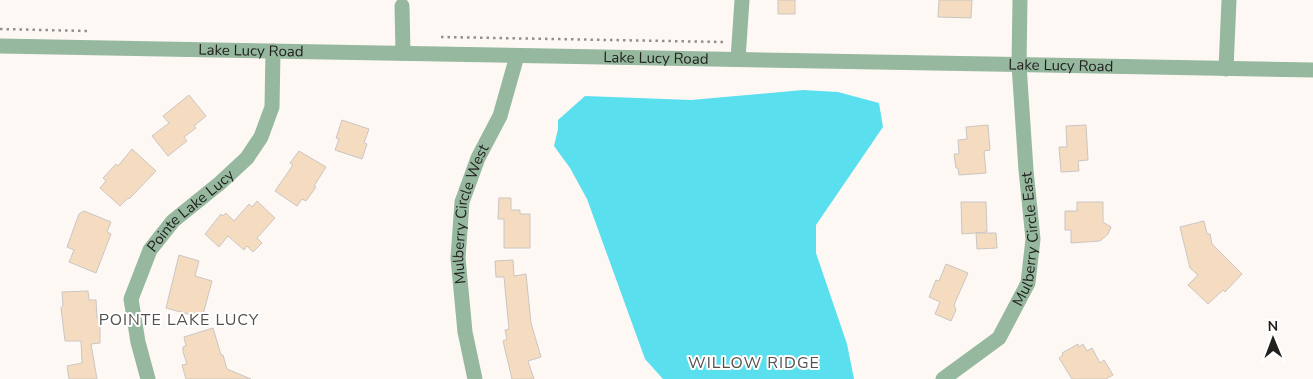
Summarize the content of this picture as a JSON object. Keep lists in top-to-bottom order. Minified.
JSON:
{"streets":{"street":["Lake Lucy Road","Pointe Lake Lucy","Mulberry Circle West","Mulberry Circle East"]},"crossings":[["Lake Lucy Road","Pointe Lake Lucy"],["Lake Lucy Road","Mulberry Circle West"],["Lake Lucy Road","Mulberry Circle East"]],"districts":["POINTE LAKE LUCY","WILLOW RIDGE"],"north":"top"}
